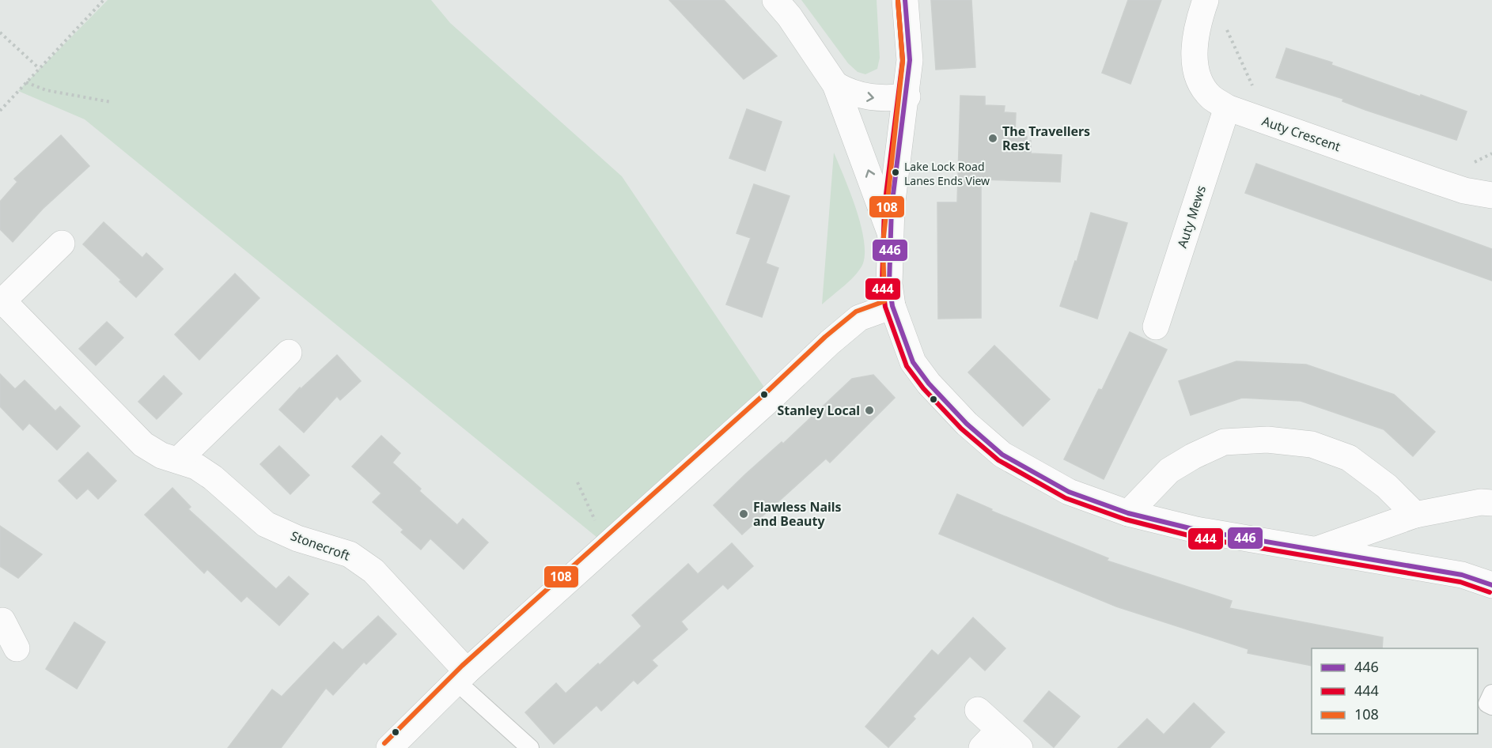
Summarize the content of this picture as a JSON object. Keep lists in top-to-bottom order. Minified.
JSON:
{"streets":{"street":["Auty Crescent","Auty Mews","Stonecroft"]},"crossings":[["Auty Crescent","Auty Mews"]],"places":["The Travellers Rest","Lake Lock Road Lanes Ends View","Stanley Local","Flawless Nails and Beauty"],"lines":["transit line 446","transit line 444","transit line 108"],"legend":["446","444","108"]}
